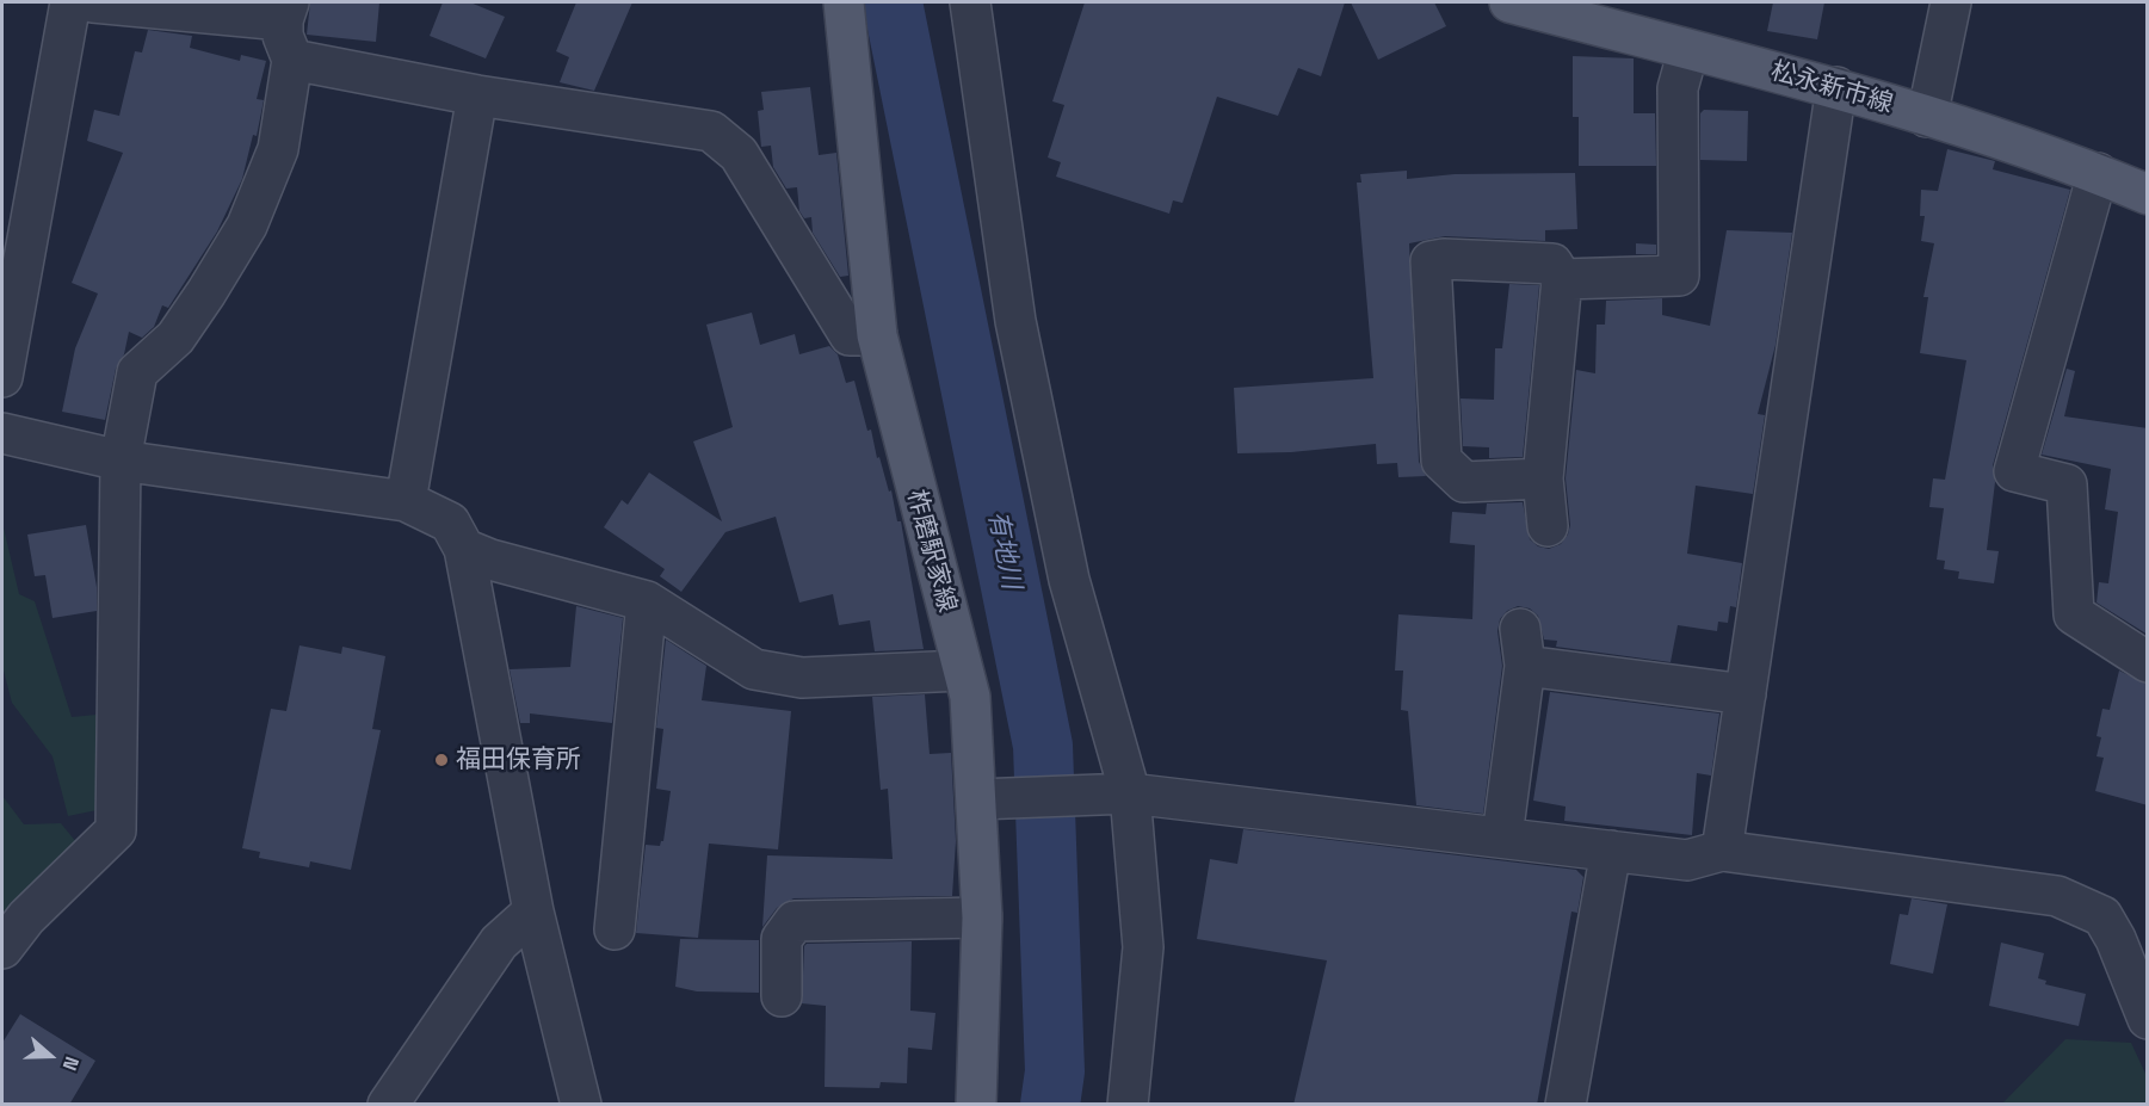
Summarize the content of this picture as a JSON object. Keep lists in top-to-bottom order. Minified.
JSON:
{"streets":{"main road":["松永新市線","柞磨駅家線"]},"water":["有地川"],"places":["福田保育所"],"north":"right"}
